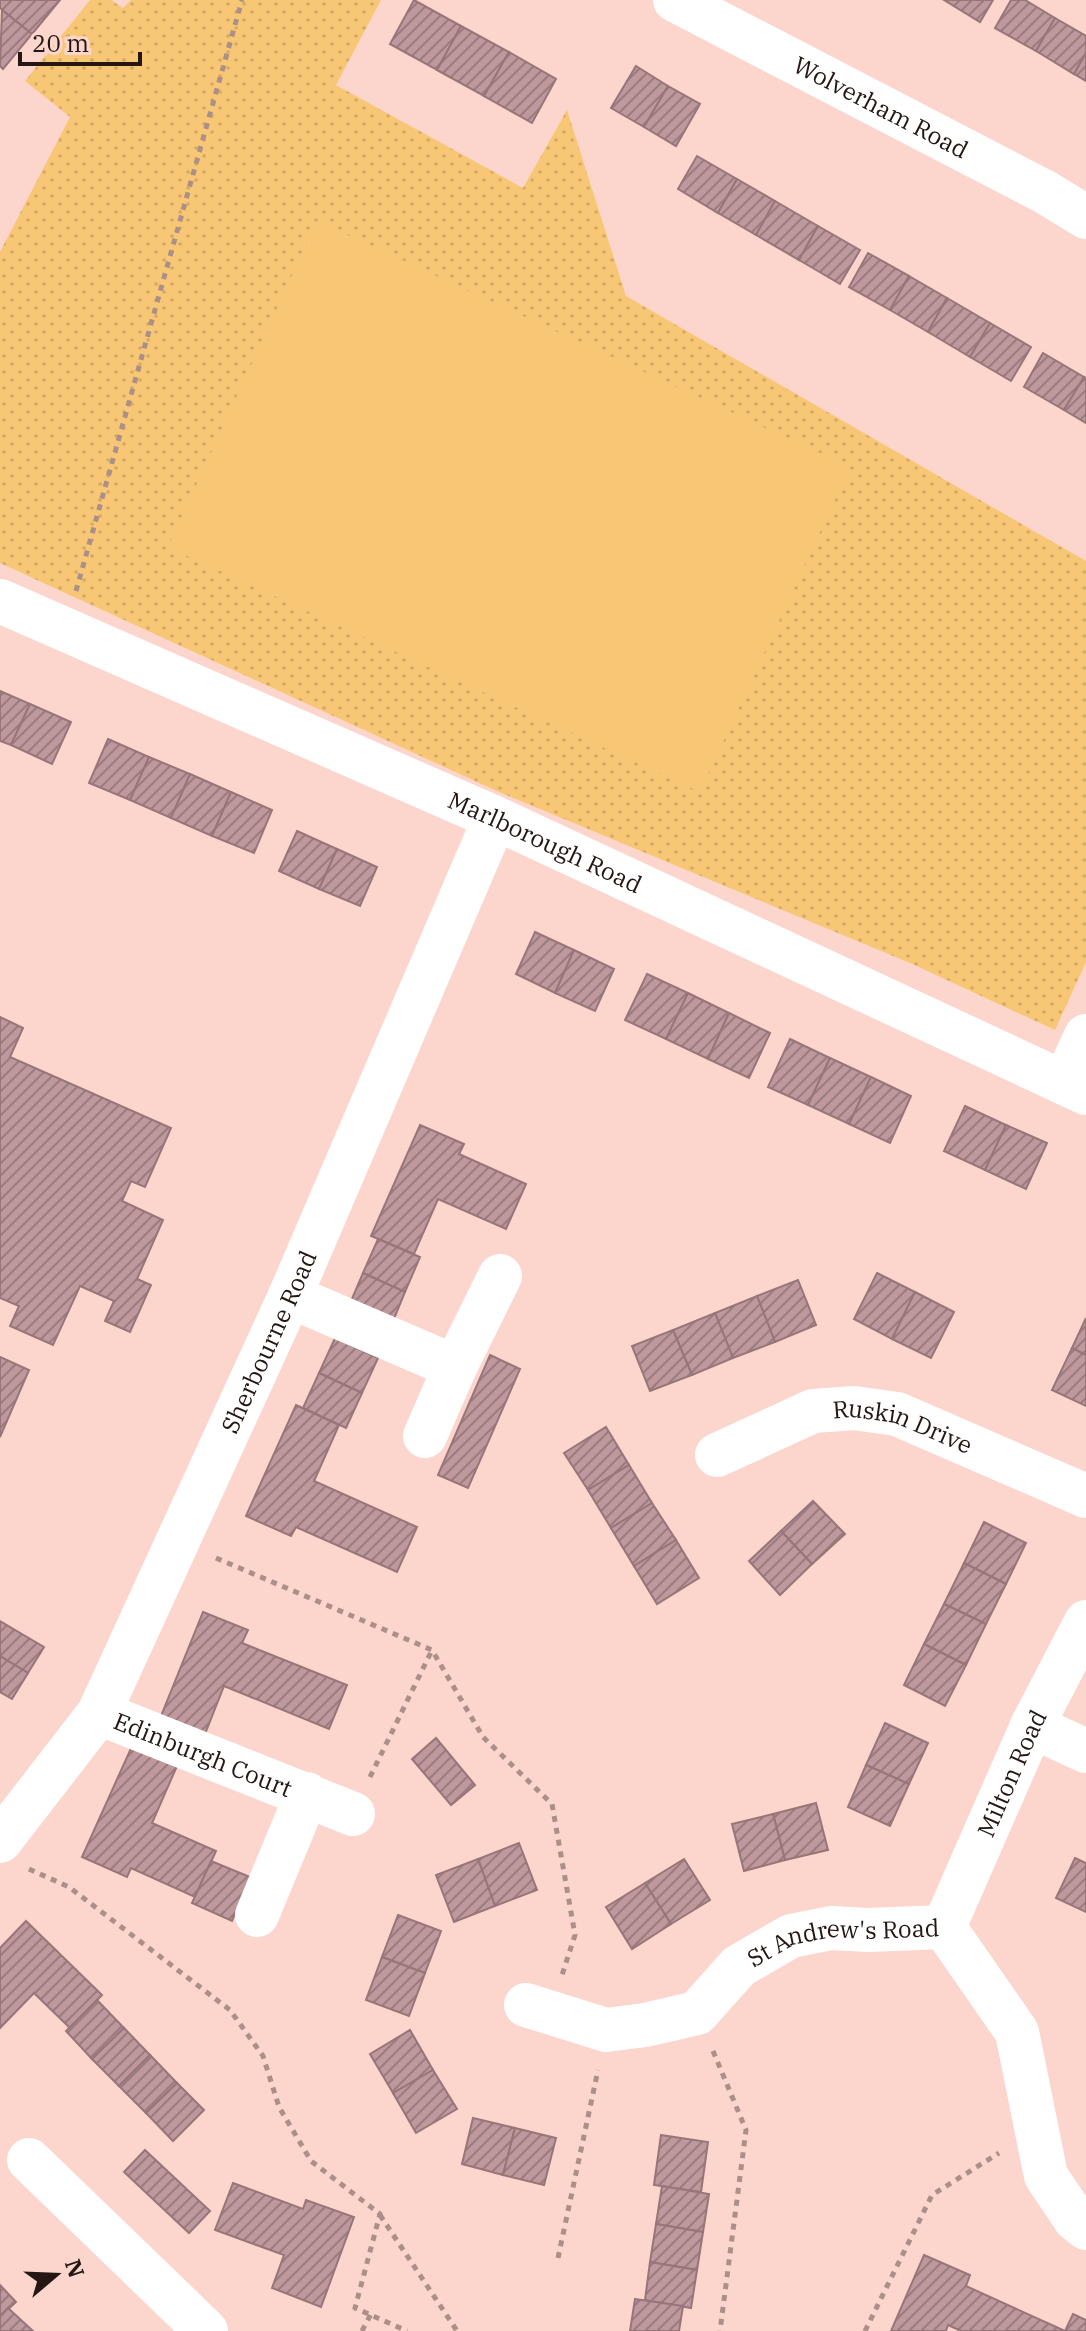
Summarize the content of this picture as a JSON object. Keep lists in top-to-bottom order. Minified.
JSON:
{"streets":{"street":["Wolverham Road","Marlborough Road","Sherbourne Road","Ruskin Drive","Edinburgh Court","Milton Road","St Andrew's Road"]},"crossings":[["Marlborough Road","Sherbourne Road"],["Sherbourne Road","Edinburgh Court"],["Milton Road","St Andrew's Road"]],"scale_bar":"20 m","north":"right"}
